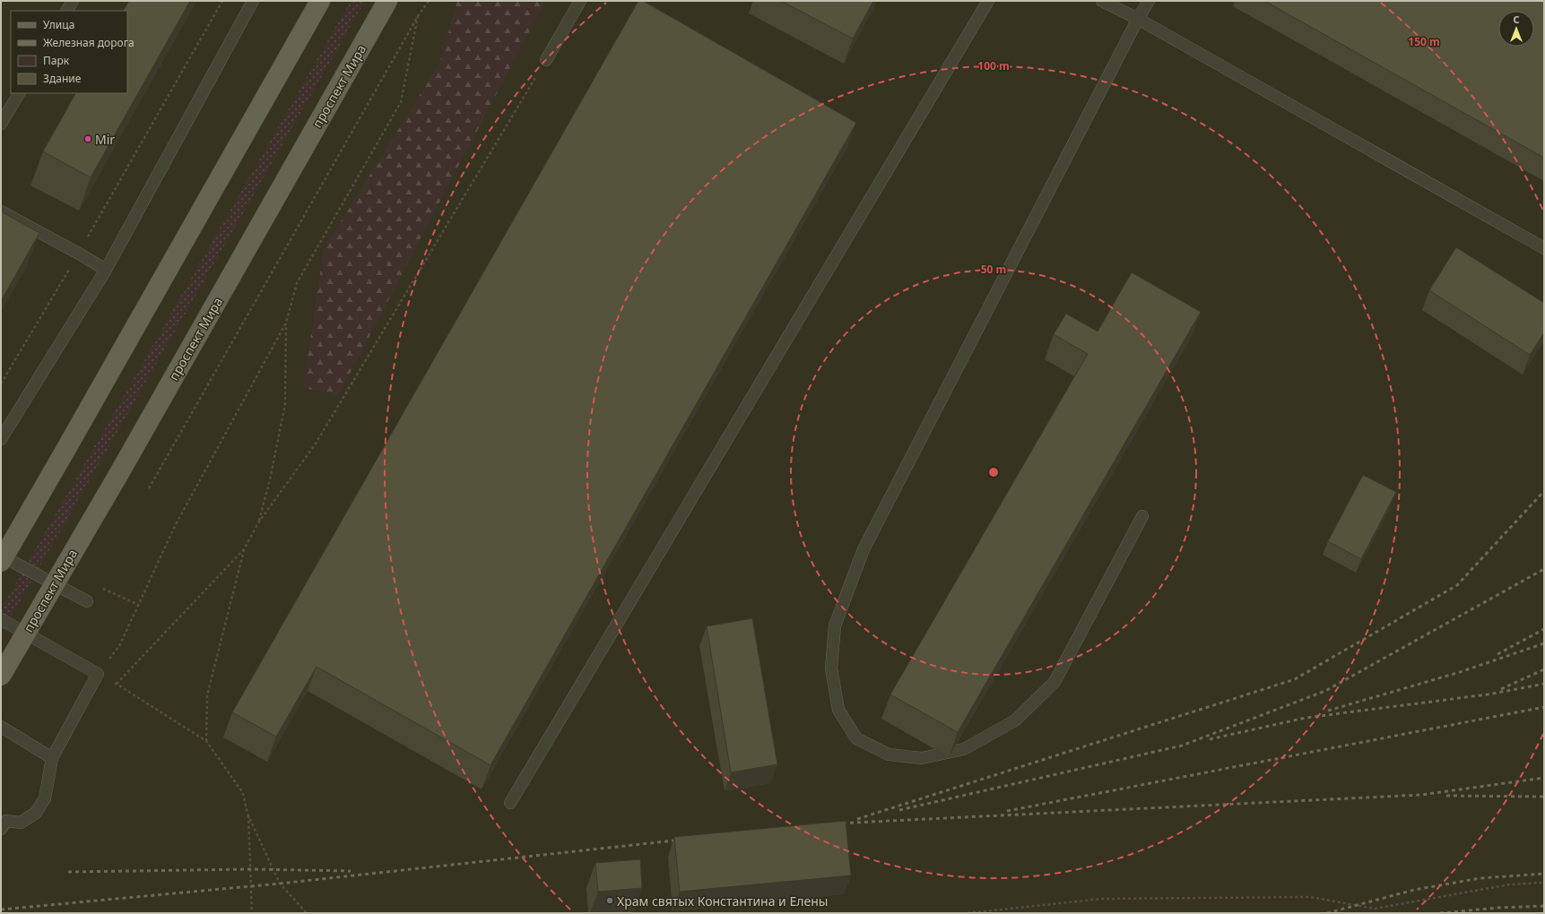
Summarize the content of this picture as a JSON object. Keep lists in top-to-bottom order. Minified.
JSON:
{"streets":{"main road":["проспект Мира"]},"places":["Mir","Храм святых Константина и Елены"],"legend":["Улица","Железная дорога","Парк","Здание"],"north":"top","rings":["150 m","100 m","50 m"]}
